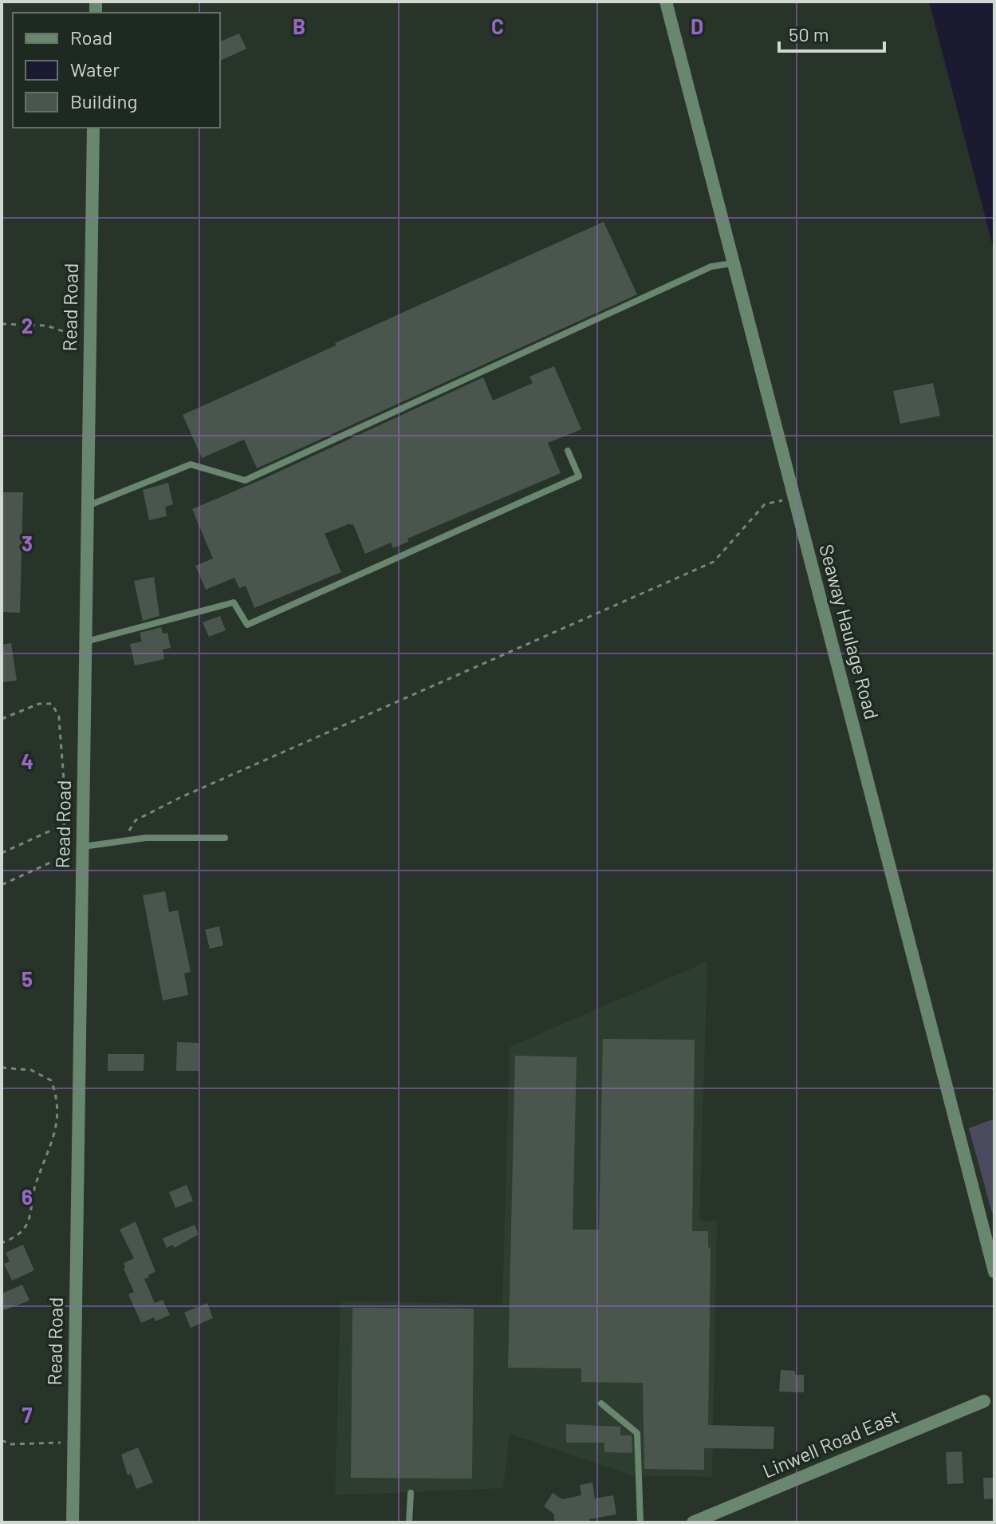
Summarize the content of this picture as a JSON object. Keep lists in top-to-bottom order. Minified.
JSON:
{"streets":{"street":["Read Road","Seaway Haulage Road","Linwell Road East"]},"legend":["Road","Water","Building"],"scale_bar":"50 m","grid":{"columns":["B","C","D"],"rows":["2","3","4","5","6","7"]}}
